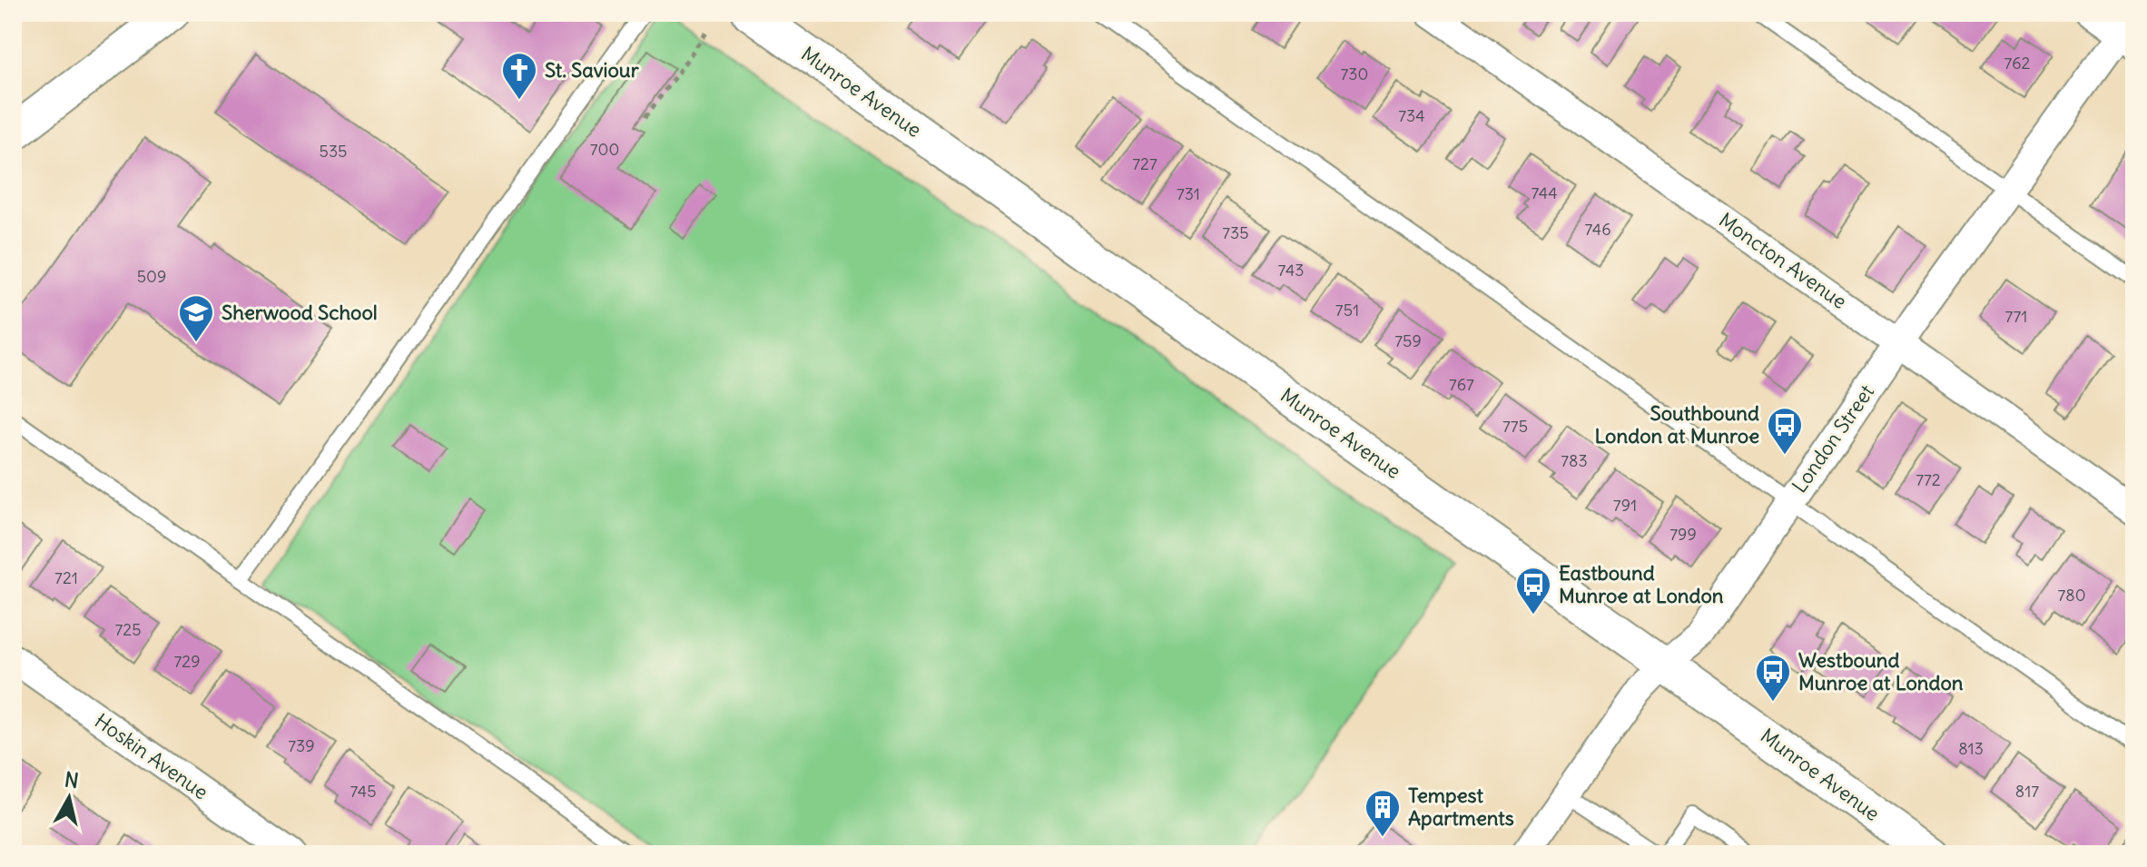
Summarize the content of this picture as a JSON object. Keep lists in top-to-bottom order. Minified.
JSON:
{"streets":{"street":["Munroe Avenue","Moncton Avenue","London Street","Hoskin Avenue"]},"crossings":[["Munroe Avenue","London Street"],["Moncton Avenue","London Street"]],"places":{"church":["St. Saviour"],"school or university":["Sherwood School"],"bus stop":["Southbound London at Munroe","Eastbound Munroe at London","Westbound Munroe at London"],"building":["Tempest Apartments"]},"house_numbers":["762","730","734","700","535","727","744","731","746","735","743","509","751","771","759","767","775","783","772","791","799","721","780","725","729","739","813","745","817"],"north":"top"}
